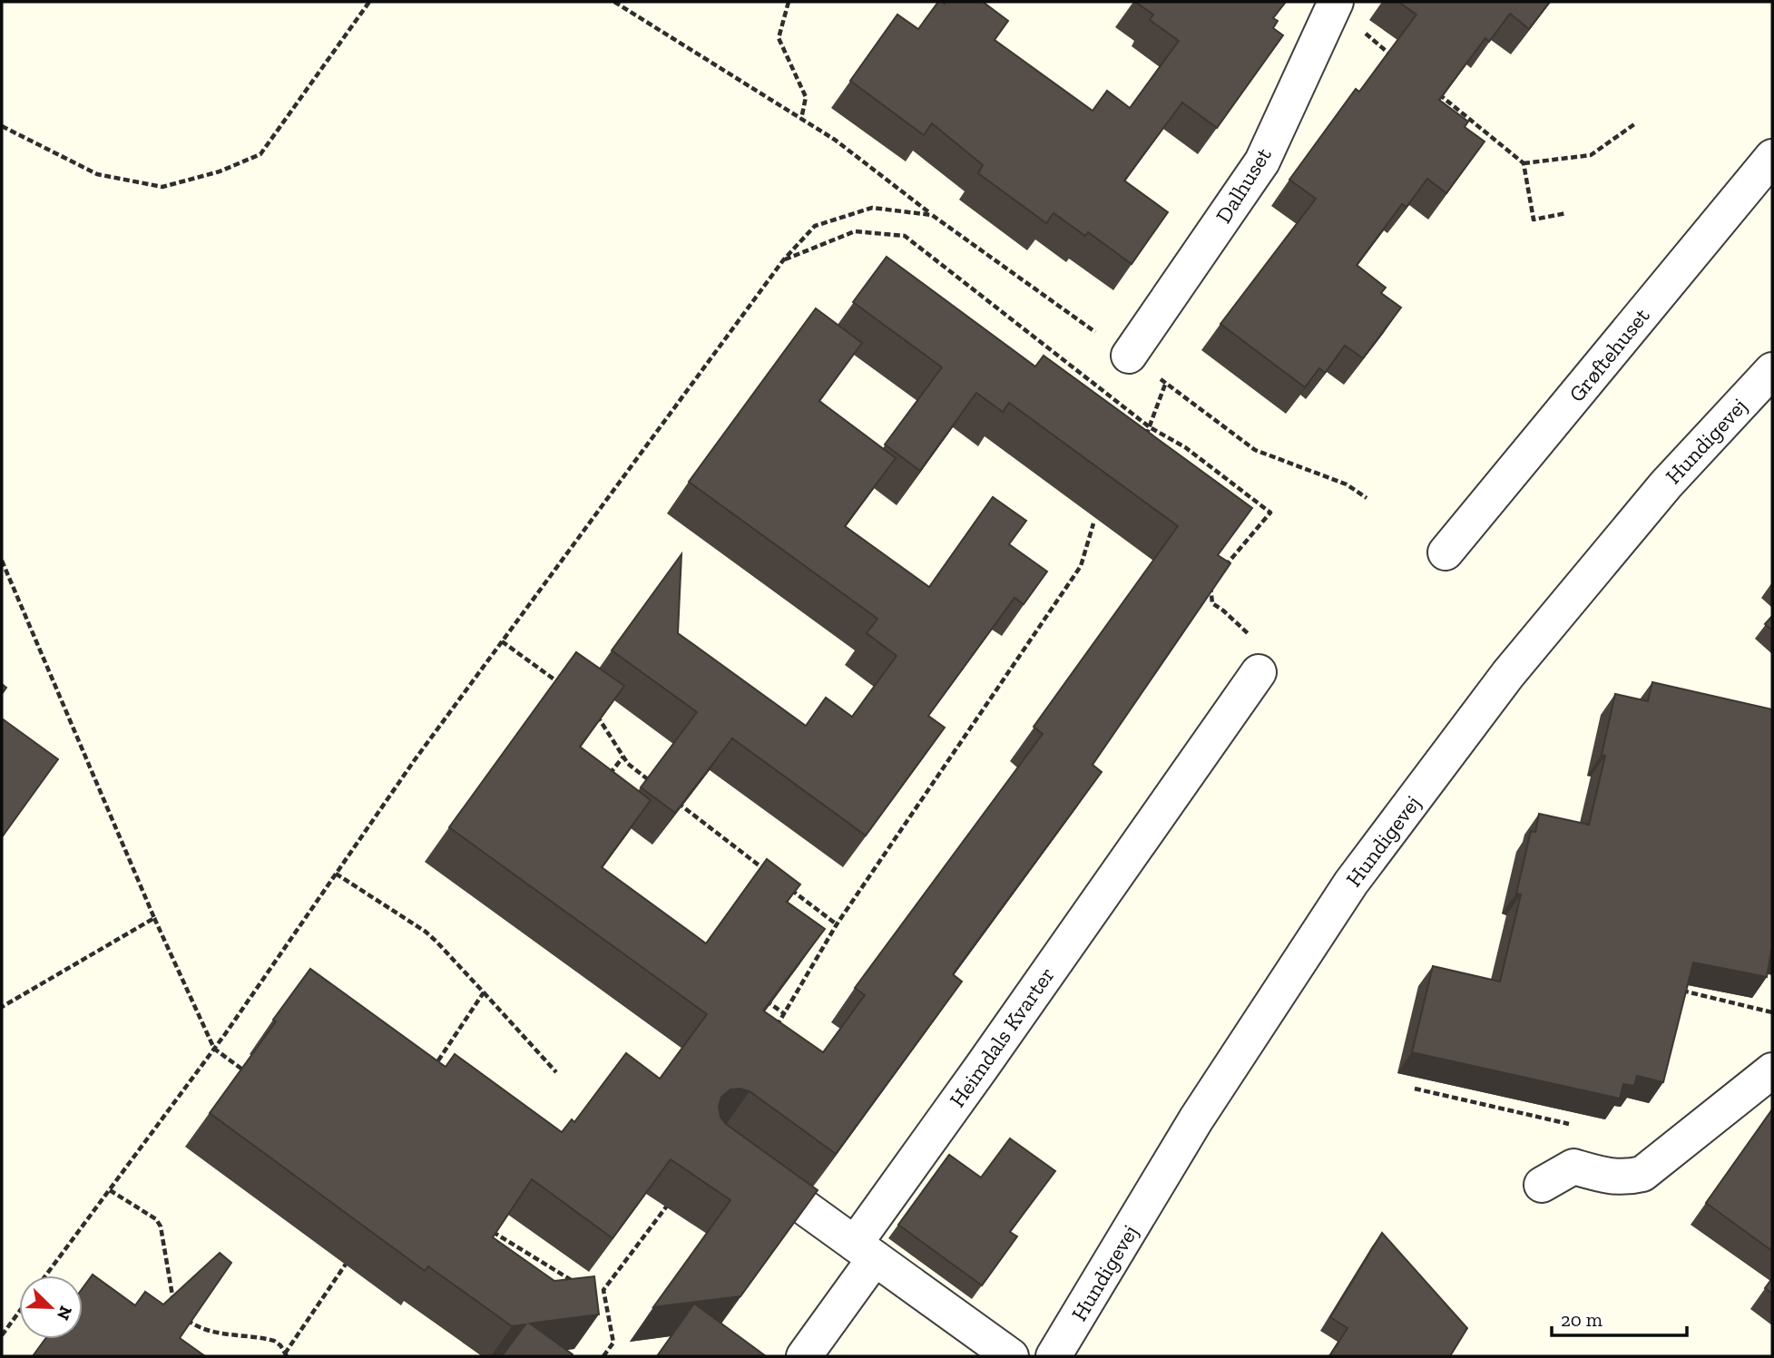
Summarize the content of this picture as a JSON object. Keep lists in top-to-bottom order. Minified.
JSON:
{"streets":{"street":["Dalhuset","Grøftehuset","Hundigevej","Heimdals Kvarter"]},"scale_bar":"20 m","north":"bottom right"}
